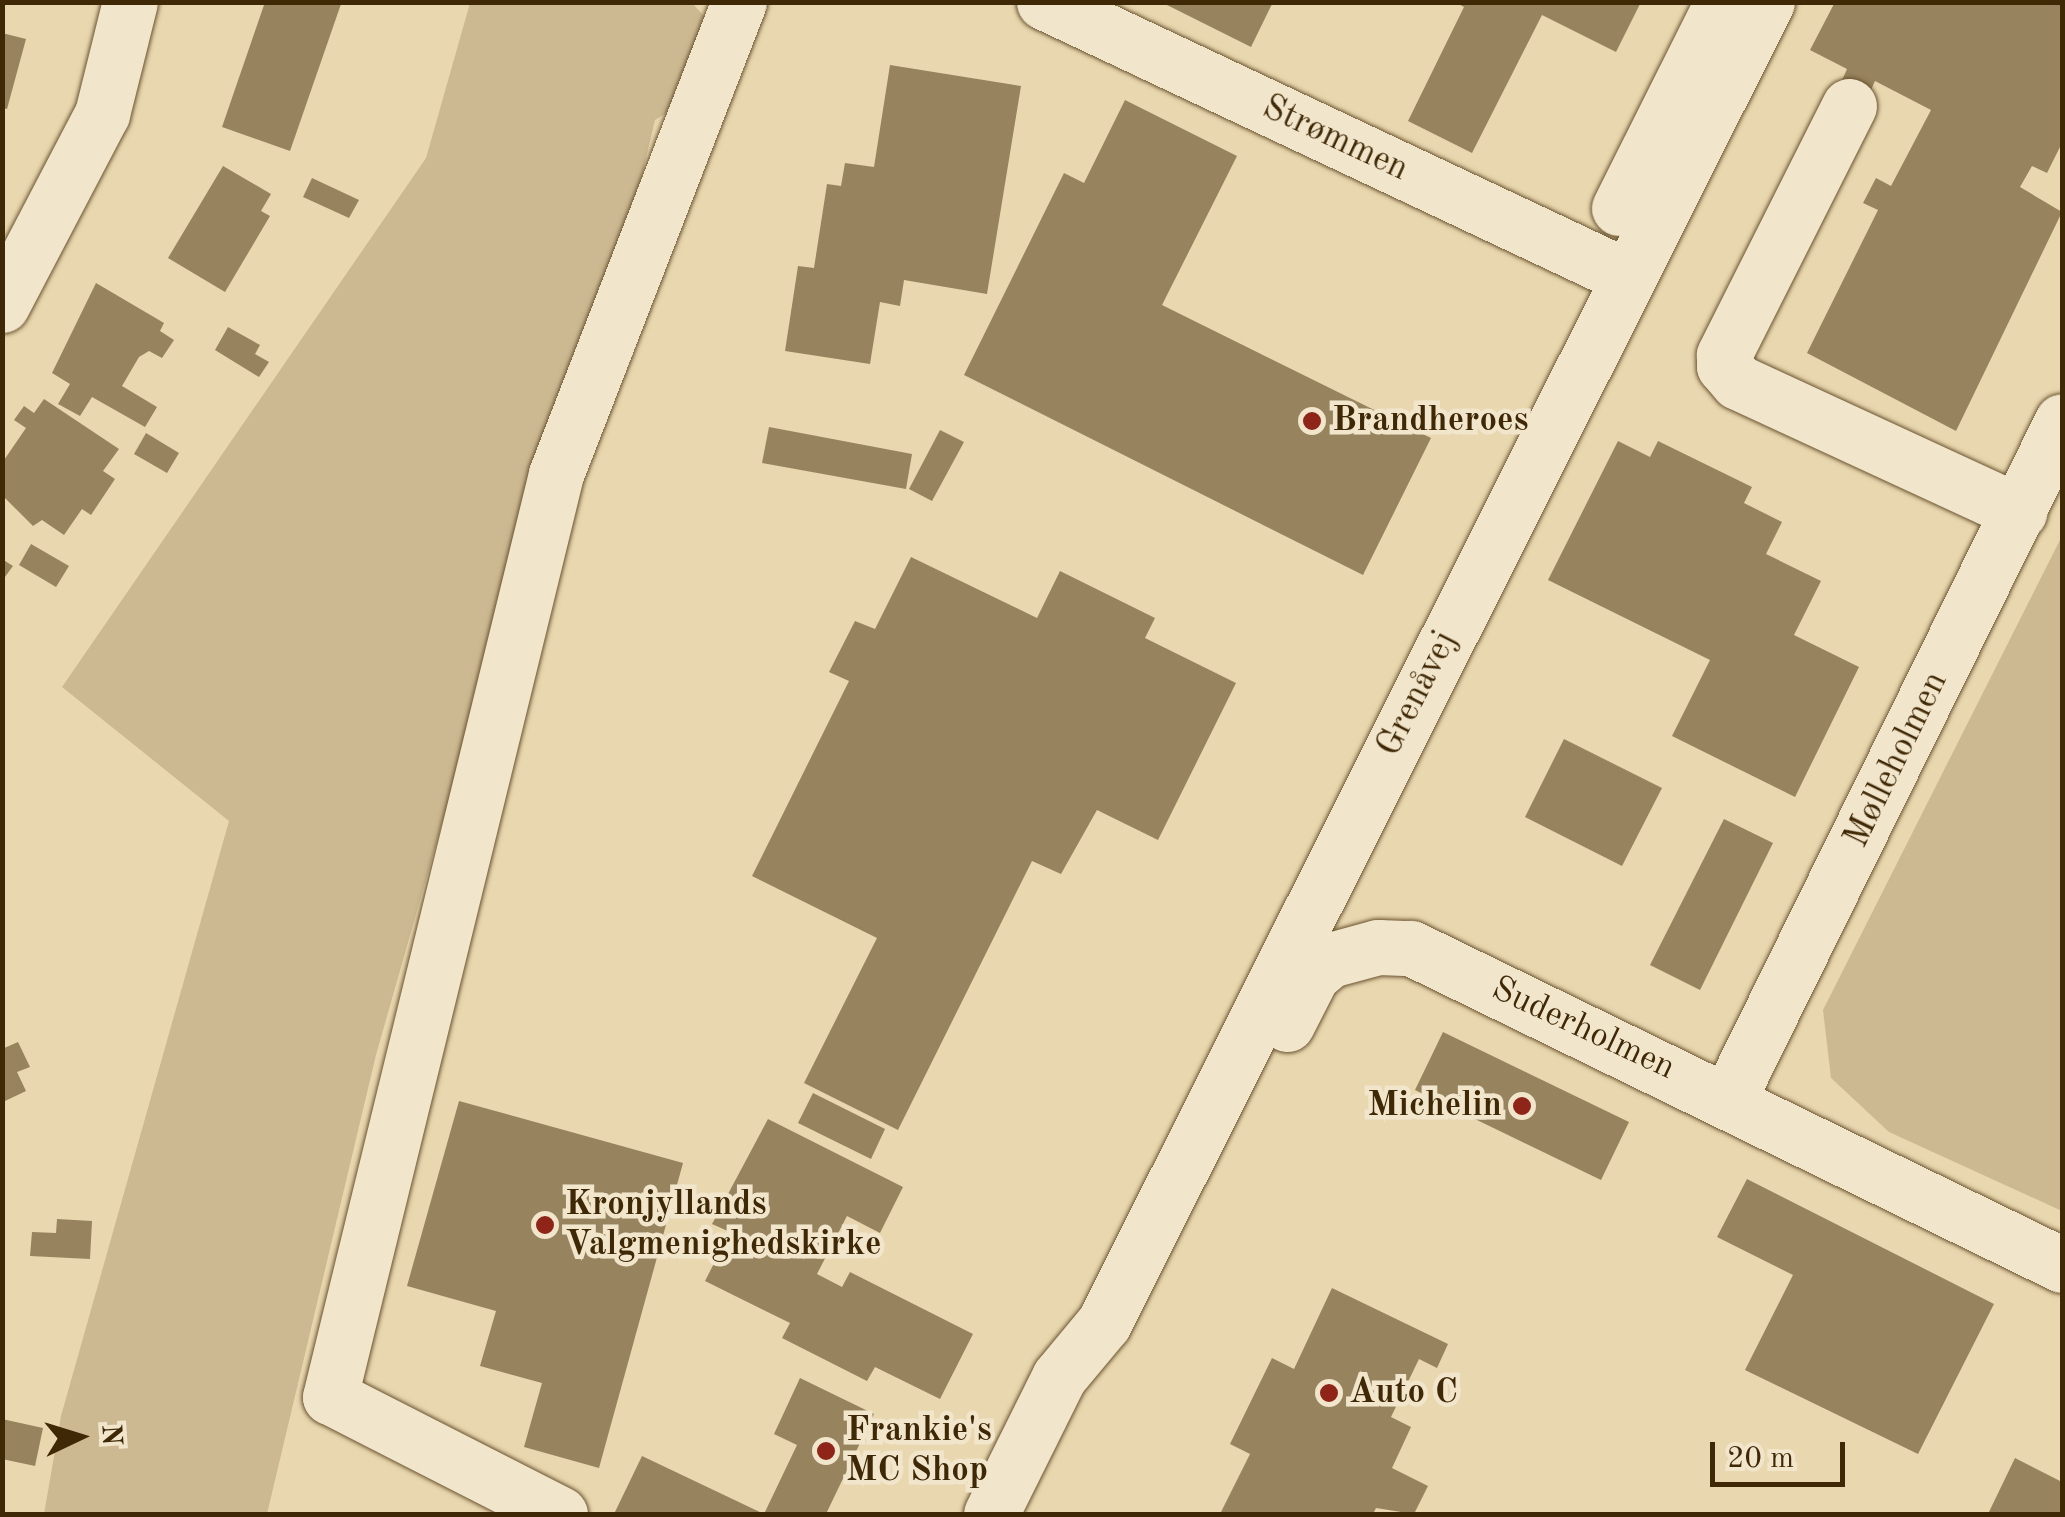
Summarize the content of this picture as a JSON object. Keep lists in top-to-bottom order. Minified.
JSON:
{"streets":{"street":["Strømmen","Grenåvej","Mølleholmen","Suderholmen"]},"crossings":[["Strømmen","Grenåvej"],["Grenåvej","Suderholmen"],["Mølleholmen","Suderholmen"]],"places":["Brandheroes","Michelin","Kronjyllands Valgmenighedskirke","Auto C","Frankie's MC Shop"],"scale_bar":"20 m","north":"right"}
